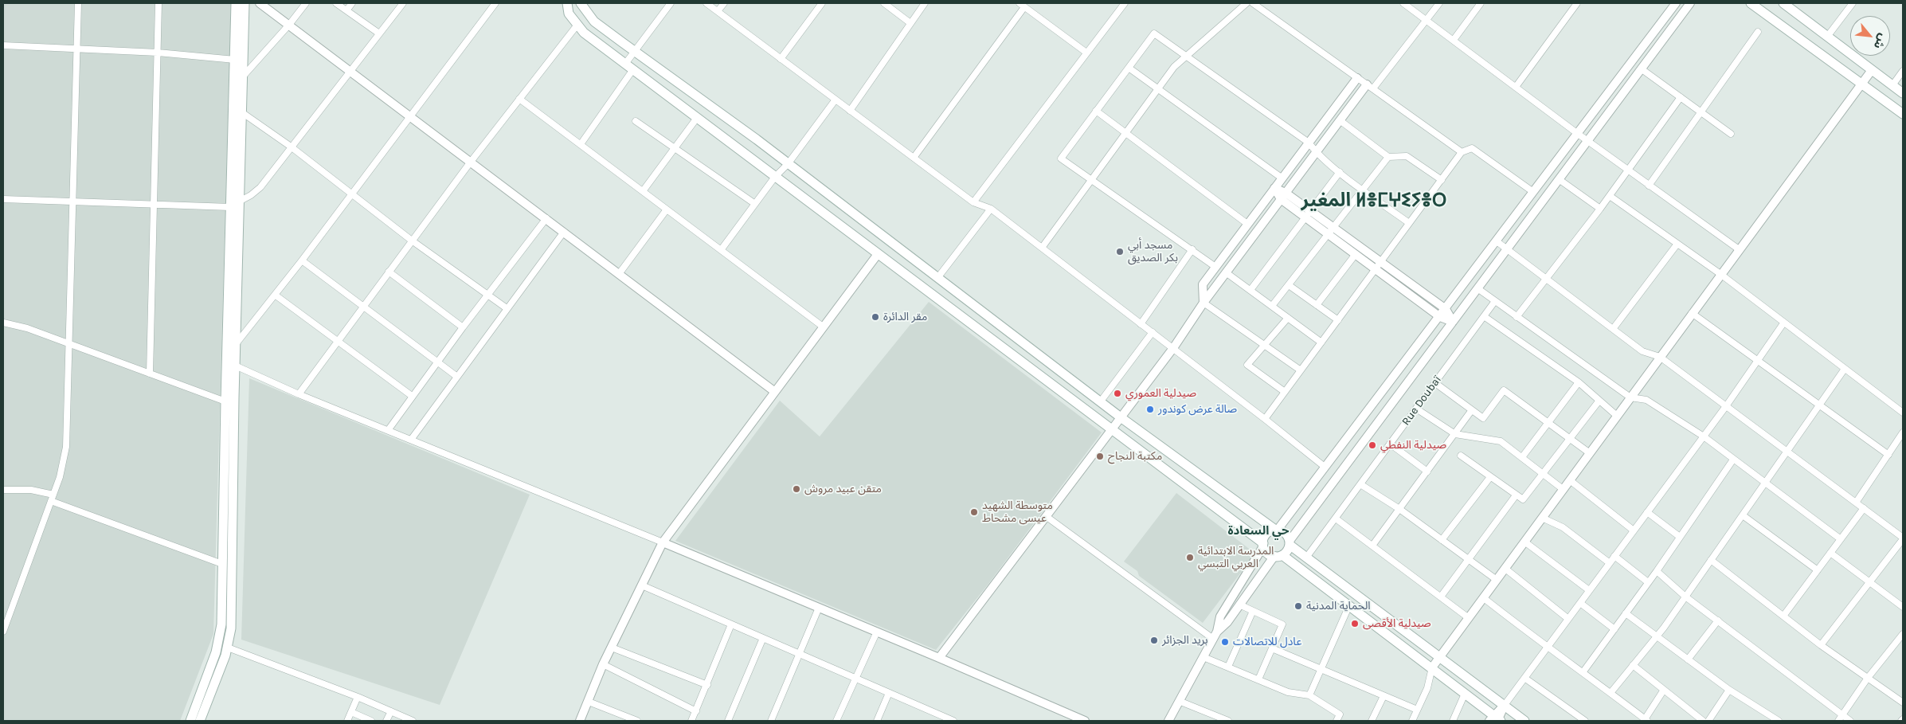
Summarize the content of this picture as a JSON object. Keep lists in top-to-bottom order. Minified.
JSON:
{"streets":{"street":["Rue Doubaï"]},"districts":["المغير ⵍⴻⵎⵖⵉⵢⴻⵔ","حي السعادة"],"places":["مسجد أبي بكر الصديق","مقر الدائرة","صيدلية العموري","صالة عرض كوندور","صيدلية النفطي","مكتبة النجاح","متقن عبيد مروش","متوسطة الشهيد عيسى مشحاط","المدرسة الابتدائية العربي التبسي","الحماية المدنية","صيدلية الأقصى","بريد الجزائر","عادل للاتصالات"],"north":"bottom right"}
